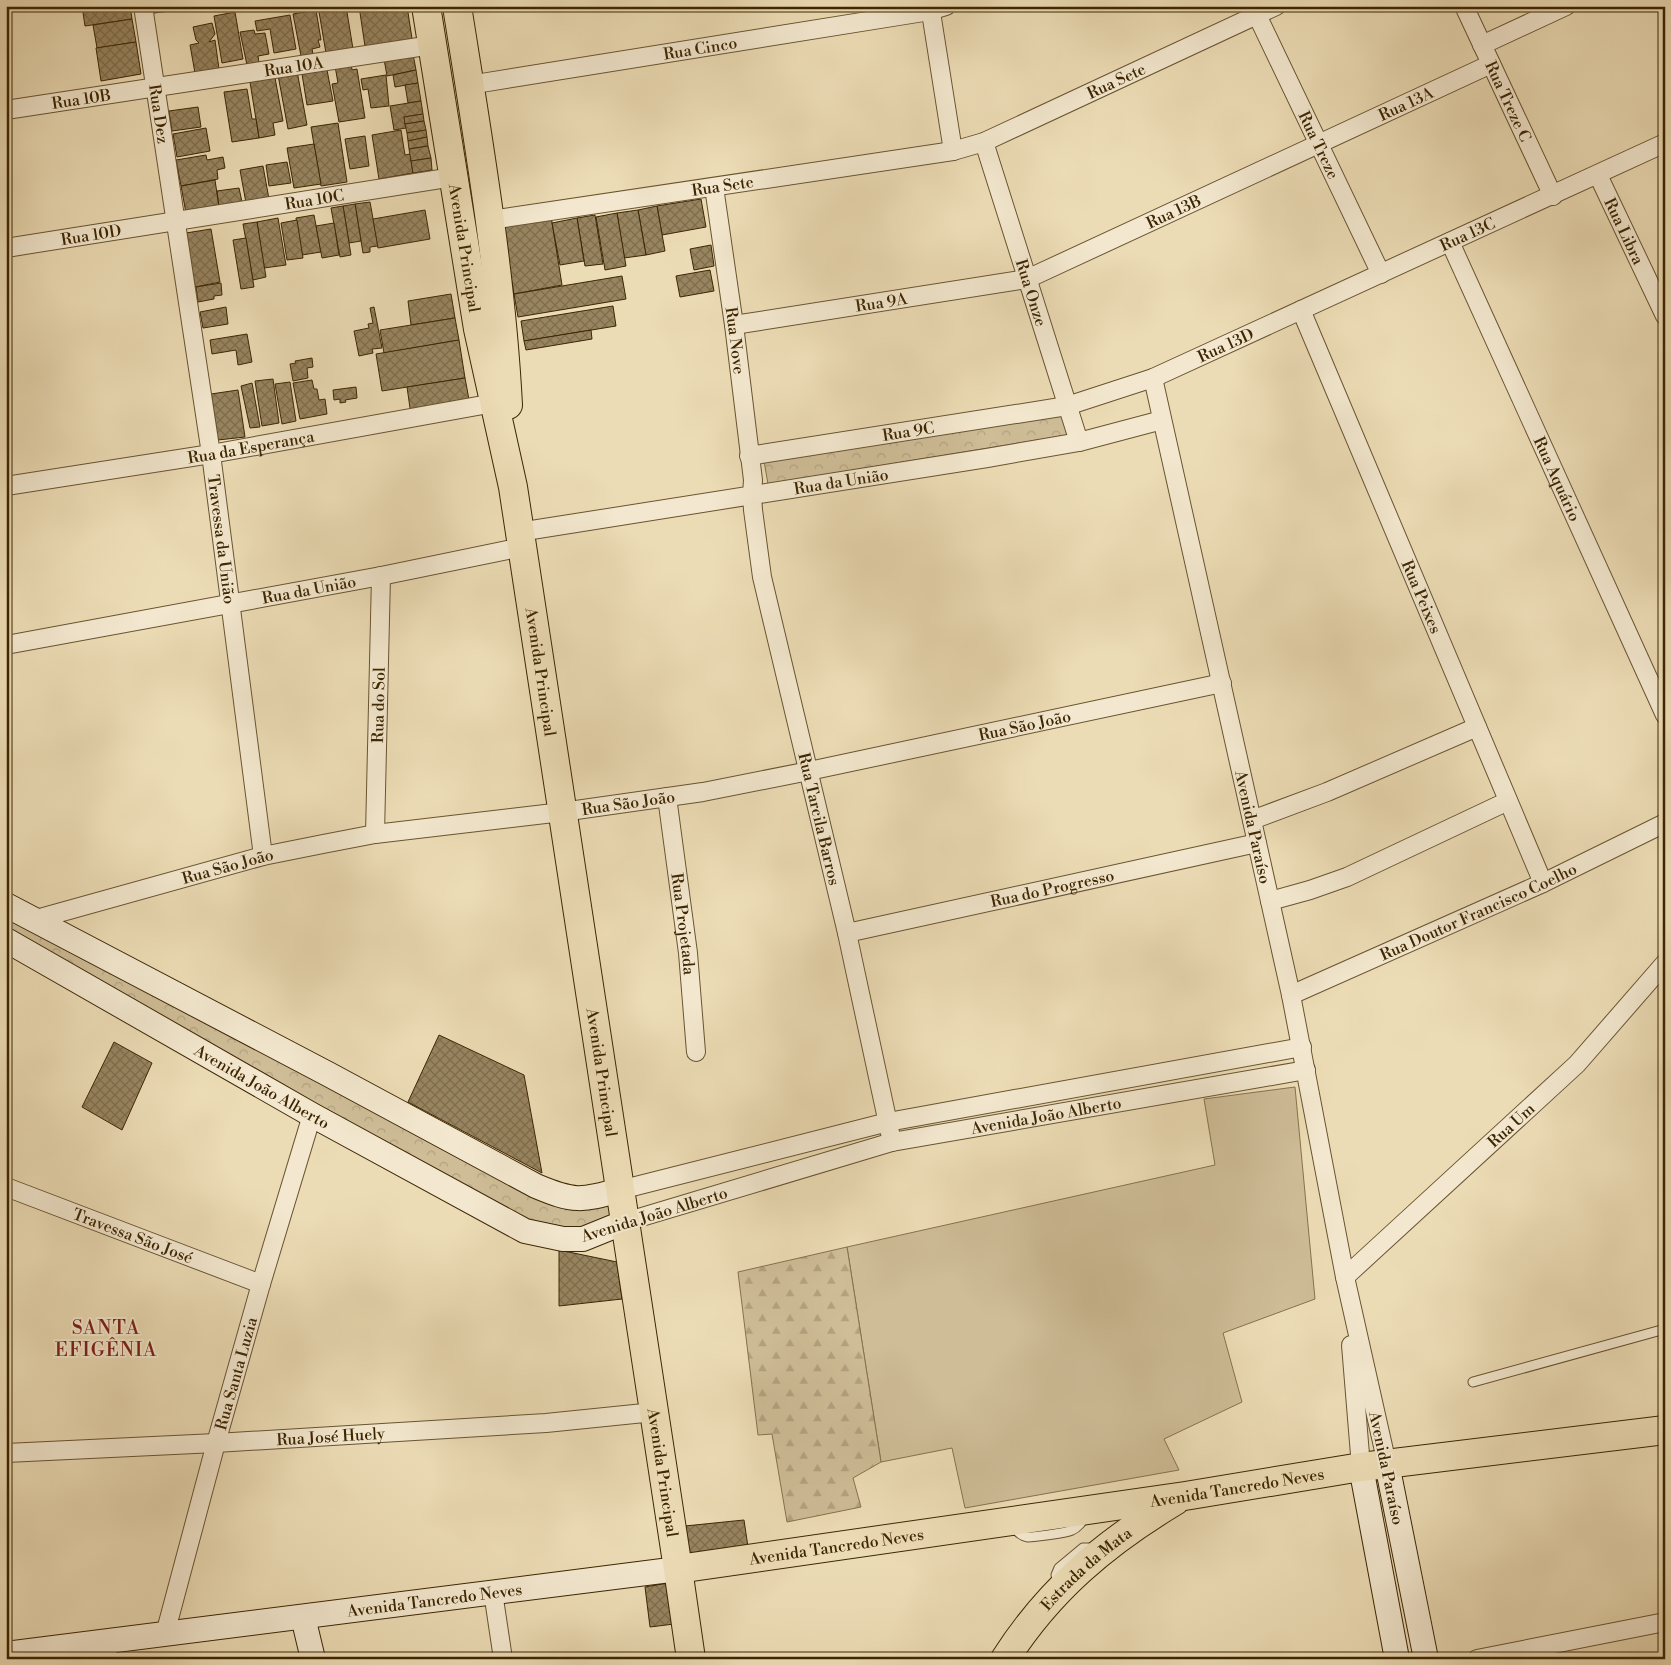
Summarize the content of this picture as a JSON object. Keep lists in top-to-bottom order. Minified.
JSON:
{"streets":{"main road":["Avenida Principal","Avenida Tancredo Neves","Estrada da Mata"],"street":["Rua Cinco","Rua 10A","Rua Sete","Rua 10B","Rua Treze C","Rua 13A","Rua Dez","Rua Treze","Rua 10C","Rua 13B","Rua Libra","Rua 10D","Rua 13C","Rua Onze","Rua 9A","Rua Nove","Rua 13D","Rua 9C","Rua da Esperança","Rua Aquário","Rua da União","Travessa da União","Rua Peixes","Rua do Sol","Rua São João","Rua Tarcila Barros","Avenida Paraíso","Rua do Progresso","Rua Doutor Francisco Coelho","Rua Projetada","Avenida João Alberto","Rua Um","Travessa São José","Rua Santa Luzia","Rua José Huely"]},"crossings":[["Rua Cinco","Rua Sete"],["Rua Cinco","Avenida Principal"],["Rua 10A","Rua 10B"],["Rua 10A","Rua Dez"],["Rua 10A","Avenida Principal"],["Rua Sete","Rua Treze"],["Rua Sete","Avenida Principal"],["Rua Sete","Rua Onze"],["Rua Sete","Rua Nove"],["Rua 10B","Rua Dez"],["Rua Treze C","Rua 13A"],["Rua Treze C","Rua 13C"],["Rua 13A","Rua Treze"],["Rua 13A","Rua 13B"],["Rua Dez","Rua 10C"],["Rua Dez","Rua 10D"],["Rua Dez","Travessa da União"],["Rua Treze","Rua 13B"],["Rua Treze","Rua 13C"],["Rua Treze","Rua 13D"],["Rua 10C","Rua 10D"],["Rua 10C","Avenida Principal"],["Rua 10C","Travessa da União"],["Rua 13B","Rua Onze"],["Rua 13B","Rua 9A"],["Rua Libra","Rua 13C"],["Rua 10D","Travessa da União"],["Rua 13C","Rua 13D"],["Rua 13C","Rua Aquário"],["Avenida Principal","Rua da Esperança"],["Avenida Principal","Rua da União"],["Avenida Principal","Rua São João"],["Avenida Principal","Avenida João Alberto"],["Avenida Principal","Rua José Huely"],["Avenida Principal","Avenida Tancredo Neves"],["Rua Onze","Rua 9A"],["Rua Onze","Rua 13D"],["Rua Onze","Rua 9C"],["Rua Onze","Rua da União"],["Rua 9A","Rua Nove"],["Rua Nove","Rua 9C"],["Rua Nove","Rua da União"],["Rua Nove","Rua Tarcila Barros"],["Rua 13D","Rua 9C"],["Rua 13D","Rua Peixes"],["Rua 13D","Avenida Paraíso"],["Rua da Esperança","Travessa da União"],["Rua da União","Travessa da União"],["Rua da União","Rua do Sol"],["Rua da União","Rua Tarcila Barros"],["Rua da União","Avenida Paraíso"],["Travessa da União","Rua São João"],["Rua Peixes","Rua Doutor Francisco Coelho"],["Rua do Sol","Rua São João"],["Rua São João","Rua Tarcila Barros"],["Rua São João","Avenida Paraíso"],["Rua São João","Rua Projetada"],["Rua São João","Avenida João Alberto"],["Rua Tarcila Barros","Rua do Progresso"],["Rua Tarcila Barros","Avenida João Alberto"],["Avenida Paraíso","Rua do Progresso"],["Avenida Paraíso","Rua Doutor Francisco Coelho"],["Avenida Paraíso","Avenida João Alberto"],["Avenida Paraíso","Rua Um"],["Avenida Paraíso","Avenida Tancredo Neves"],["Avenida João Alberto","Rua Santa Luzia"],["Travessa São José","Rua Santa Luzia"],["Rua Santa Luzia","Rua José Huely"],["Rua Santa Luzia","Avenida Tancredo Neves"],["Avenida Tancredo Neves","Estrada da Mata"]],"districts":["SANTA EFIGÊNIA"]}
